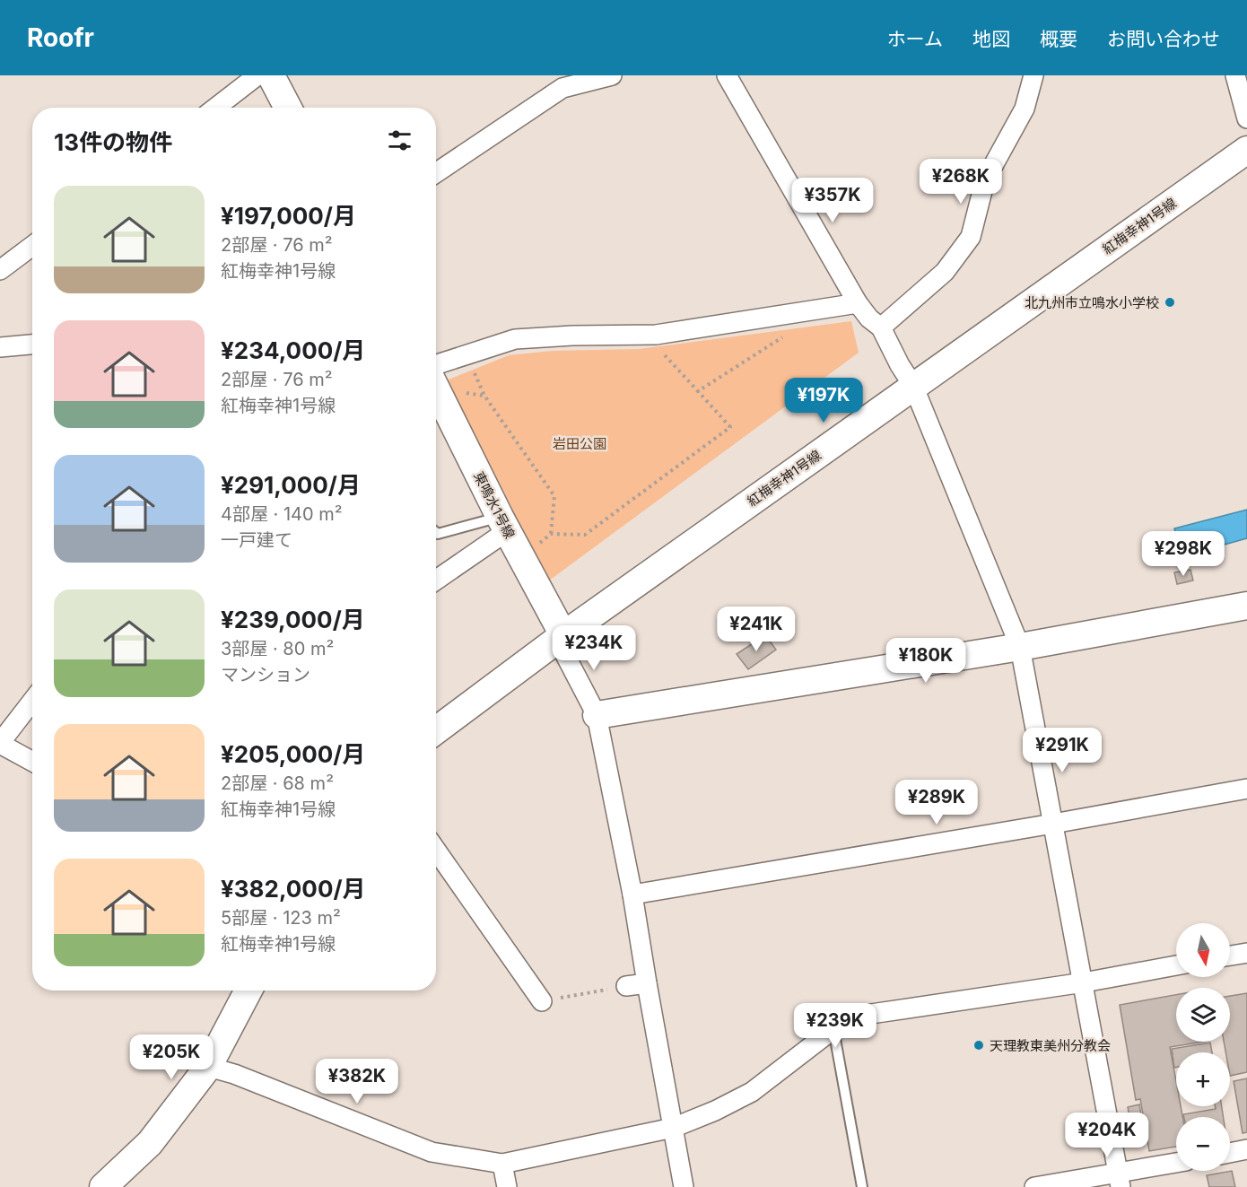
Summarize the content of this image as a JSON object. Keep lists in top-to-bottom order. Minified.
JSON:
{"streets":{"street":["紅梅幸神1号線","東鳴水1号線"]},"crossings":[["紅梅幸神1号線","東鳴水1号線"]],"parks":["岩田公園"],"places":["北九州市立鳴水小学校","天理教東美州分教会"],"north":"bottom","page":{"header":"Roofr","nav":["ホーム","地図","概要","お問い合わせ"],"heading":"13件の物件","price":["¥268K","¥357K","¥197K","¥298K","¥241K","¥234K","¥180K","¥291K","¥289K","¥239K","¥205K","¥382K","¥204K"],"list":[{"name":"¥197,000/月","note":"2部屋 · 76 m² · 紅梅幸神1号線"},{"name":"¥234,000/月","note":"2部屋 · 76 m² · 紅梅幸神1号線"},{"name":"¥291,000/月","note":"4部屋 · 140 m² · 一戸建て"},{"name":"¥239,000/月","note":"3部屋 · 80 m² · マンション"},{"name":"¥205,000/月","note":"2部屋 · 68 m² · 紅梅幸神1号線"},{"name":"¥382,000/月","note":"5部屋 · 123 m² · 紅梅幸神1号線"}],"map_buttons":["+","−"]}}
